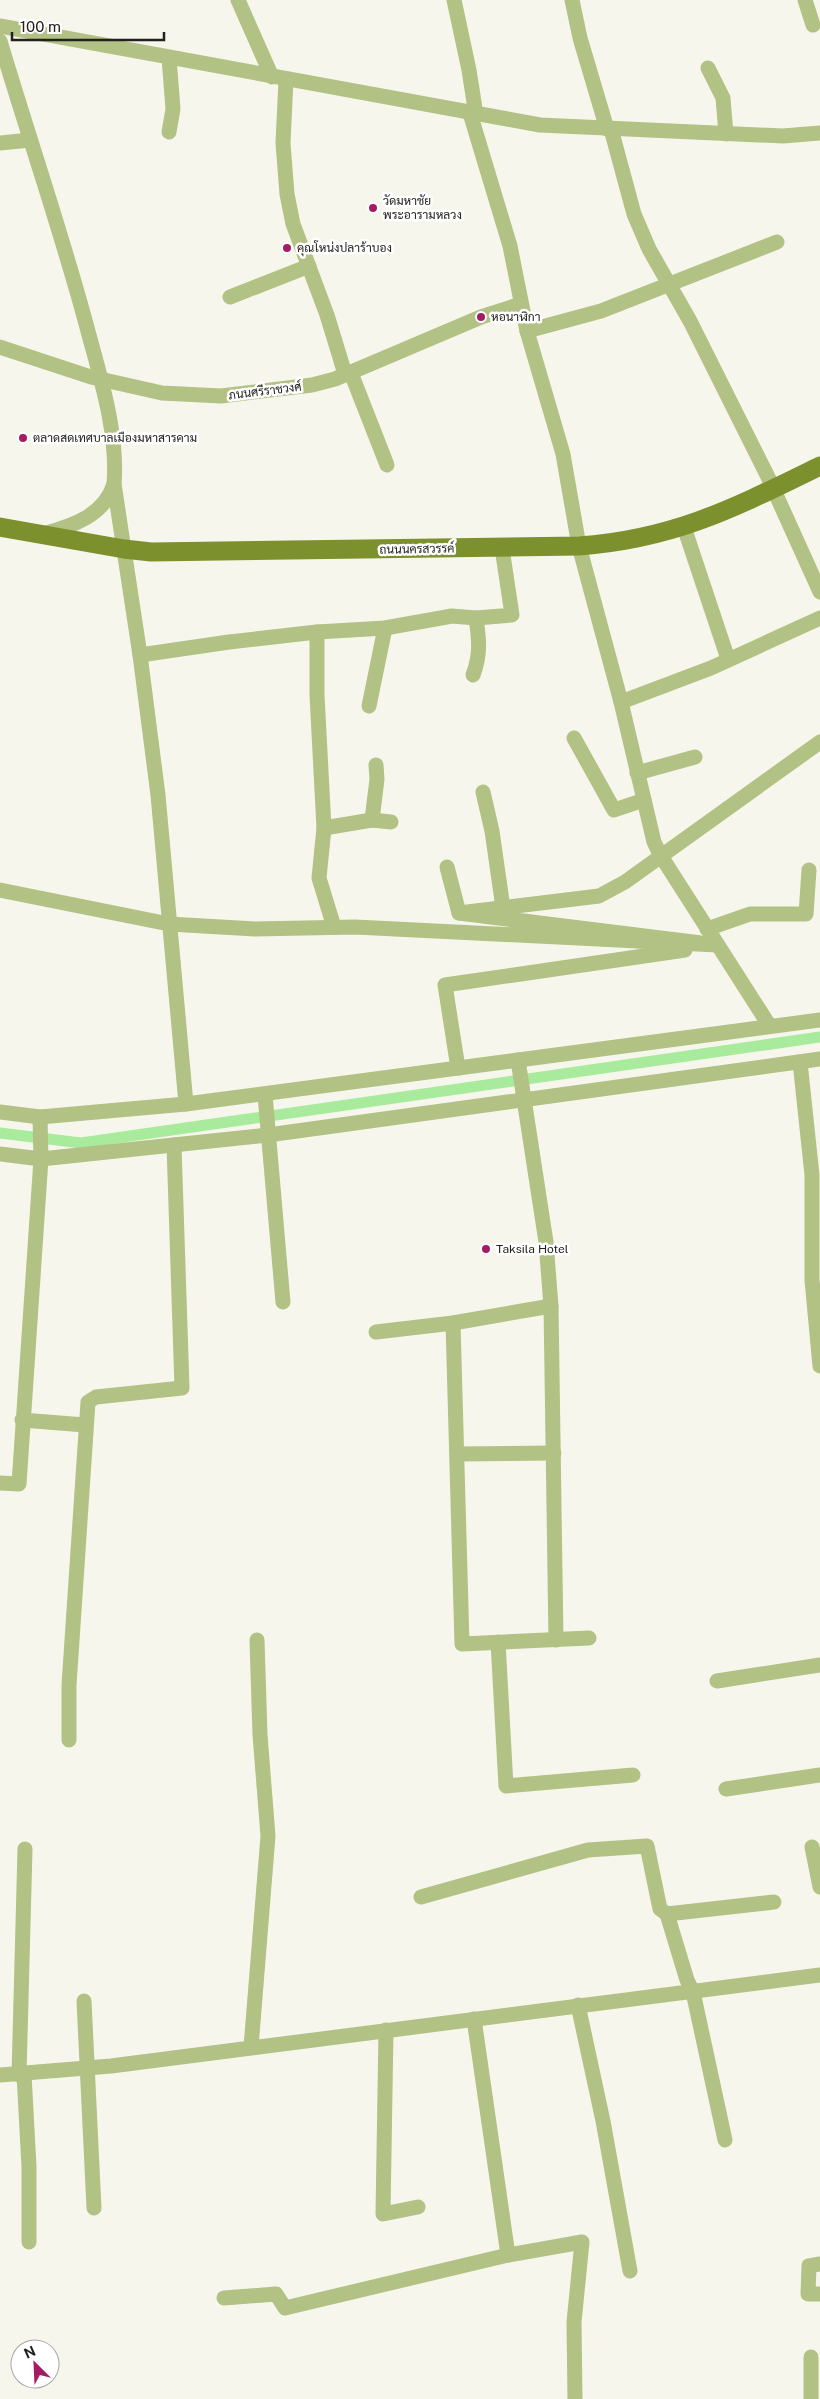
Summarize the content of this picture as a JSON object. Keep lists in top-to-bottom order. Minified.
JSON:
{"streets":{"main road":["ถนนนครสวรรค์"],"street":["ภนนศรีราชวงศ์"]},"places":["วัดมหาชัย พระอารามหลวง","คุณโหน่งปลาร้าบอง","หอนาฬิกา","ตลาดสดเทศบาลเมืองมหาสารคาม","Taksila Hotel"],"scale_bar":"100 m","north":"top left"}
